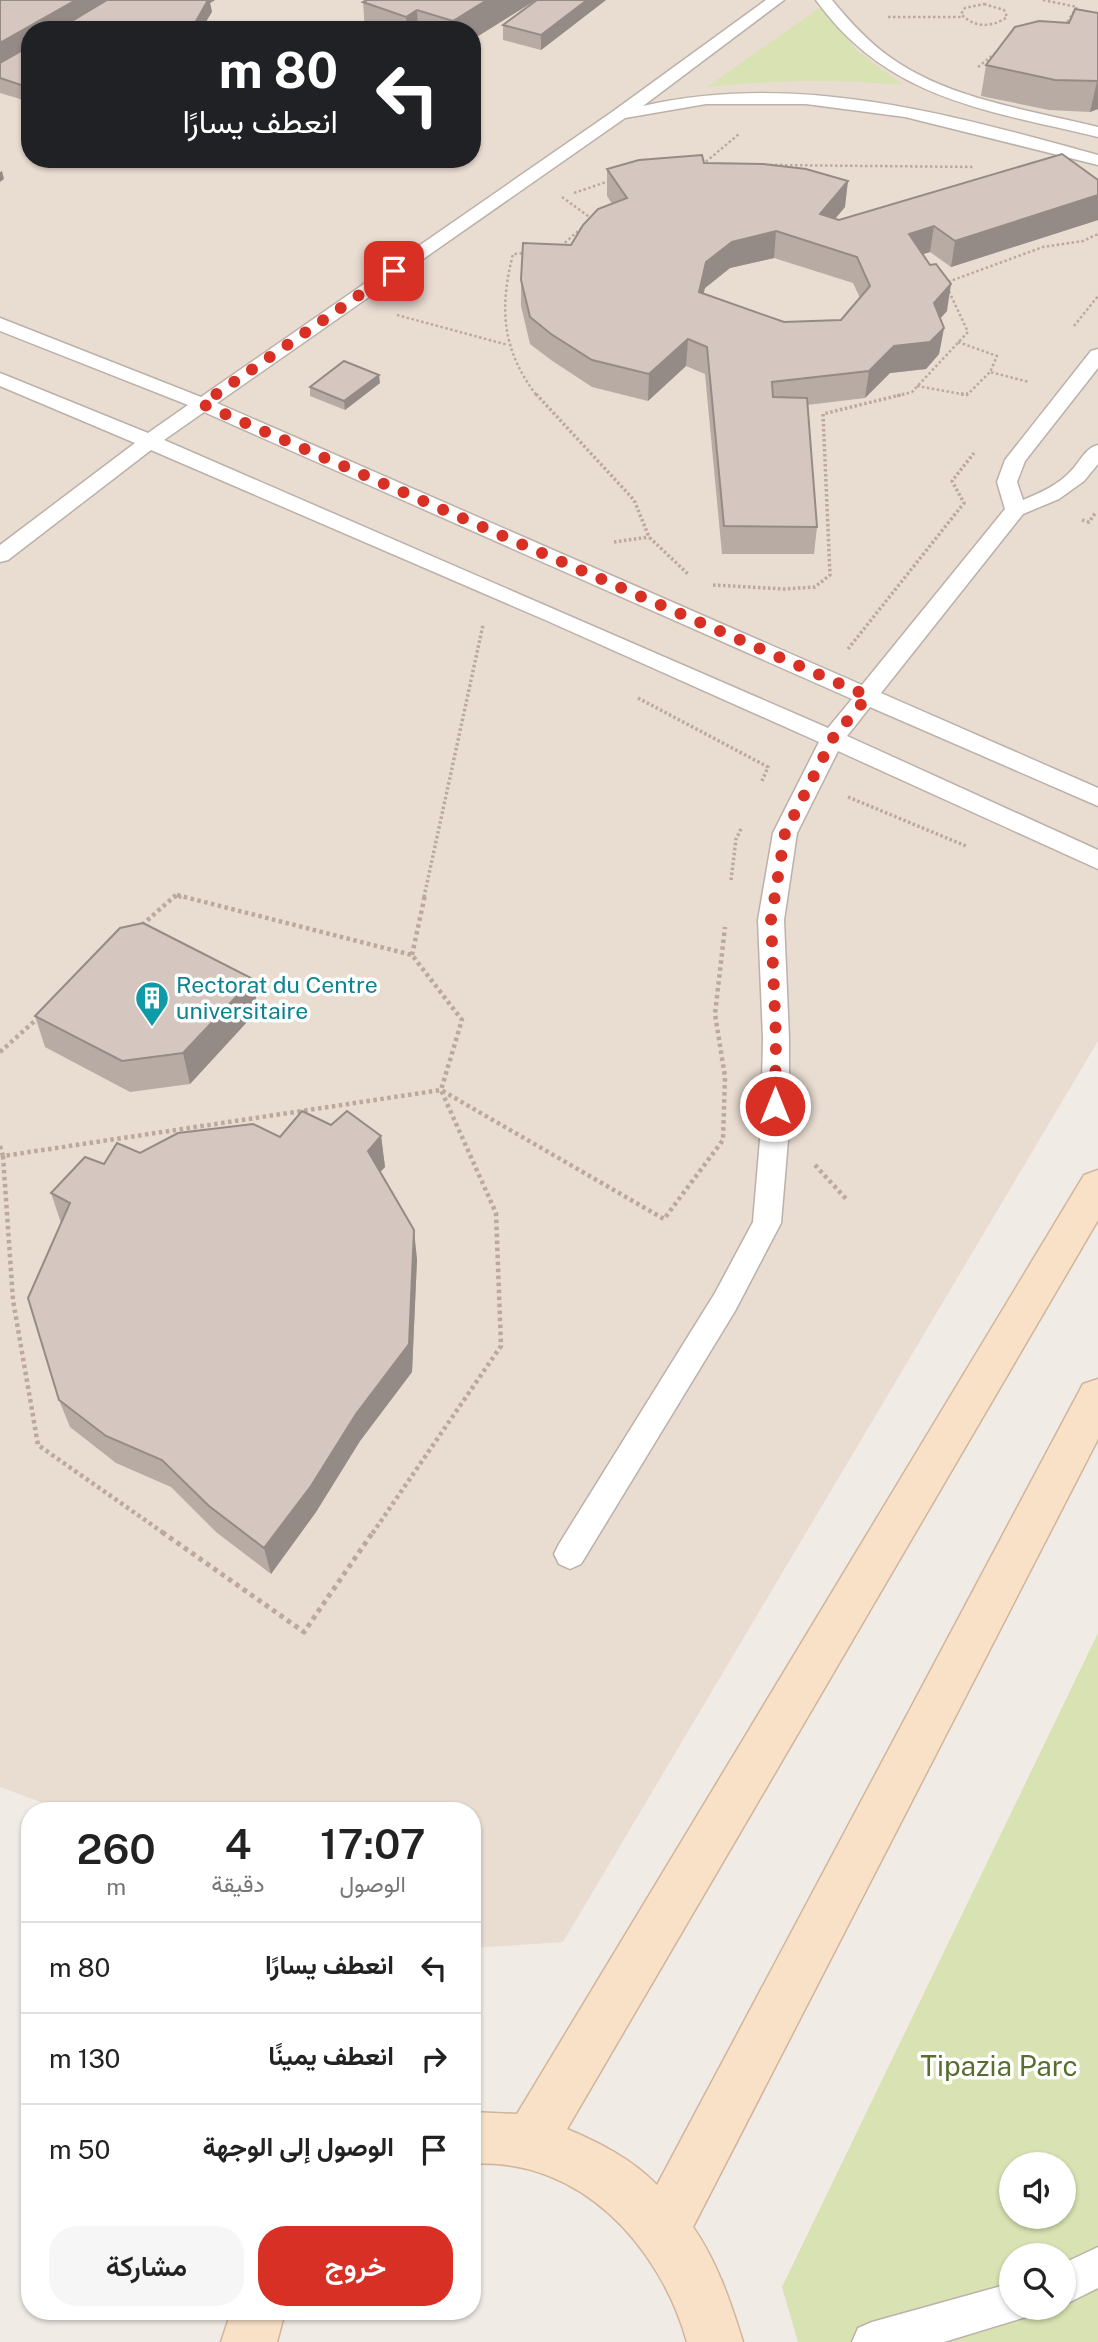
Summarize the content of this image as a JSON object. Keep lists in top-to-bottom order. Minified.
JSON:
{"parks":["Tipazia Parc"],"places":{"building":["Rectorat du Centre universitaire"]},"page":{"turn":["80 m","انعطف يسارًا"],"eta":["17:07","الوصول","4","دقيقة","260","m"],"list":[{"name":"انعطف يسارًا","value":"80 m"},{"name":"انعطف يمينًا","value":"130 m"},{"name":"الوصول إلى الوجهة","value":"50 m"}],"buttons":["خروج","مشاركة"]}}
